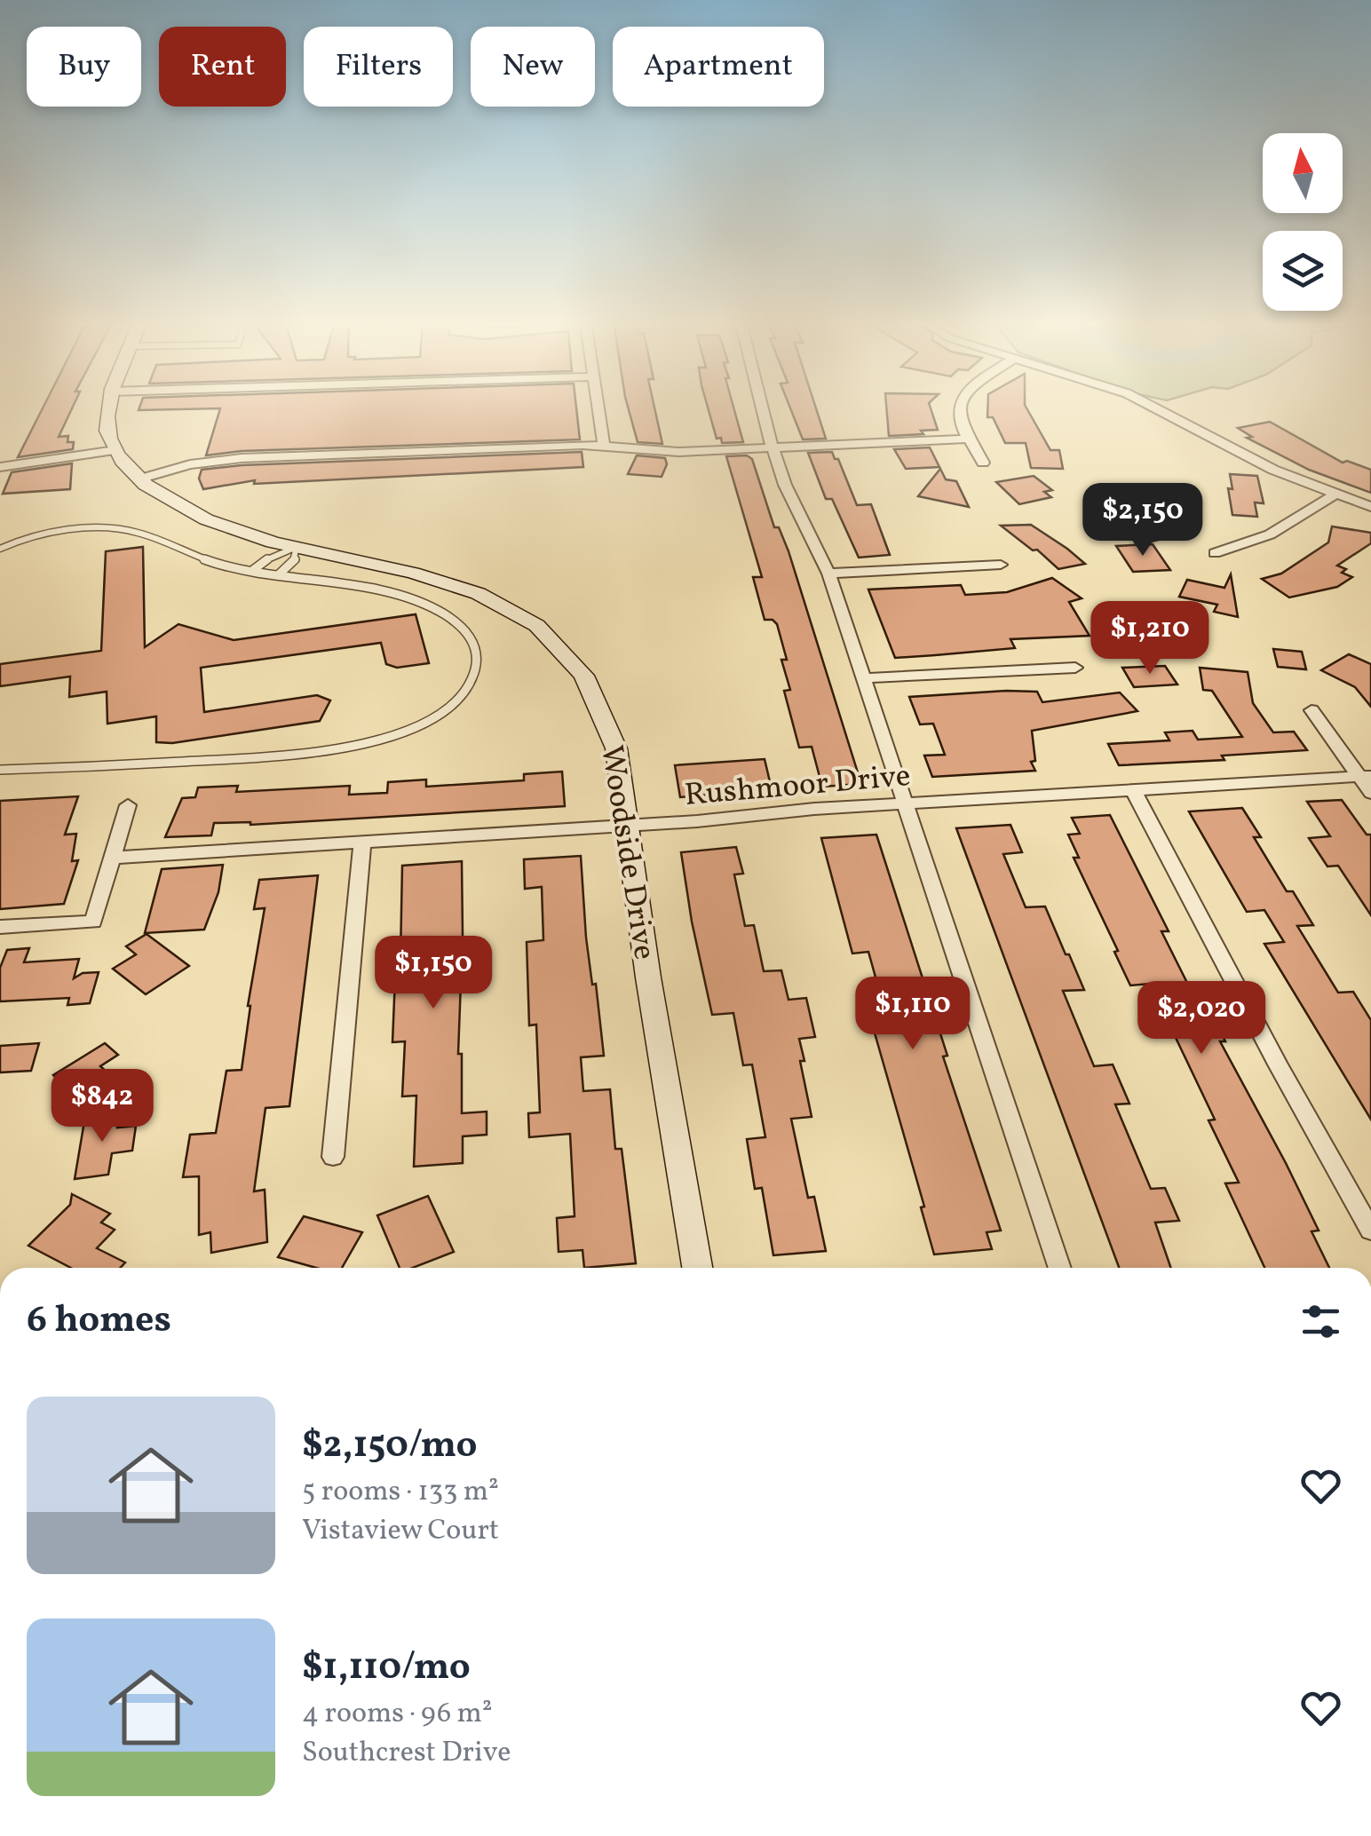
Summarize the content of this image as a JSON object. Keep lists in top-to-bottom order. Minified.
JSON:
{"streets":{"street":["Rushmoor Drive","Woodside Drive"]},"crossings":[["Rushmoor Drive","Woodside Drive"]],"north":"top","page":{"chip":["Buy","Rent","Filters","New","Apartment"],"price":["$2,150","$1,210","$1,150","$1,110","$2,020","$842"],"heading":"6 homes","list":[{"name":"$2,150/mo","note":"5 rooms · 133 m² · Vistaview Court"},{"name":"$1,110/mo","note":"4 rooms · 96 m² · Southcrest Drive"}]}}
